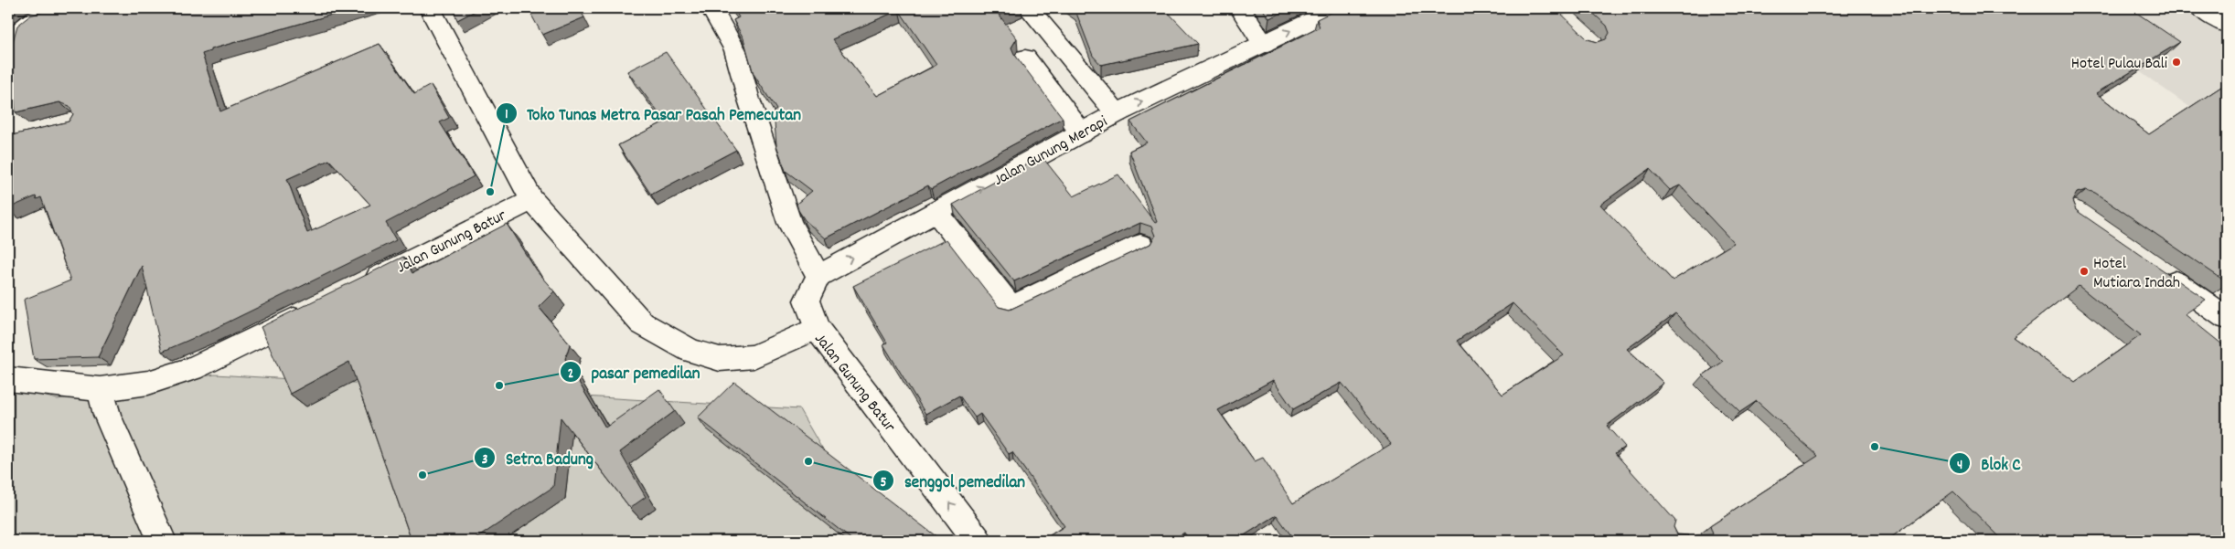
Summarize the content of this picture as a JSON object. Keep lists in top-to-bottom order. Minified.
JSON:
{"streets":{"street":["Jalan Gunung Merapi","Jalan Gunung Batur"]},"one_way":["Jalan Gunung Merapi"],"places":["Hotel Pulau Bali","Toko Tunas Metra Pasar Pasah Pemecutan","Hotel Mutiara Indah","pasar pemedilan","Blok C","senggol pemedilan","Setra Badung"]}
